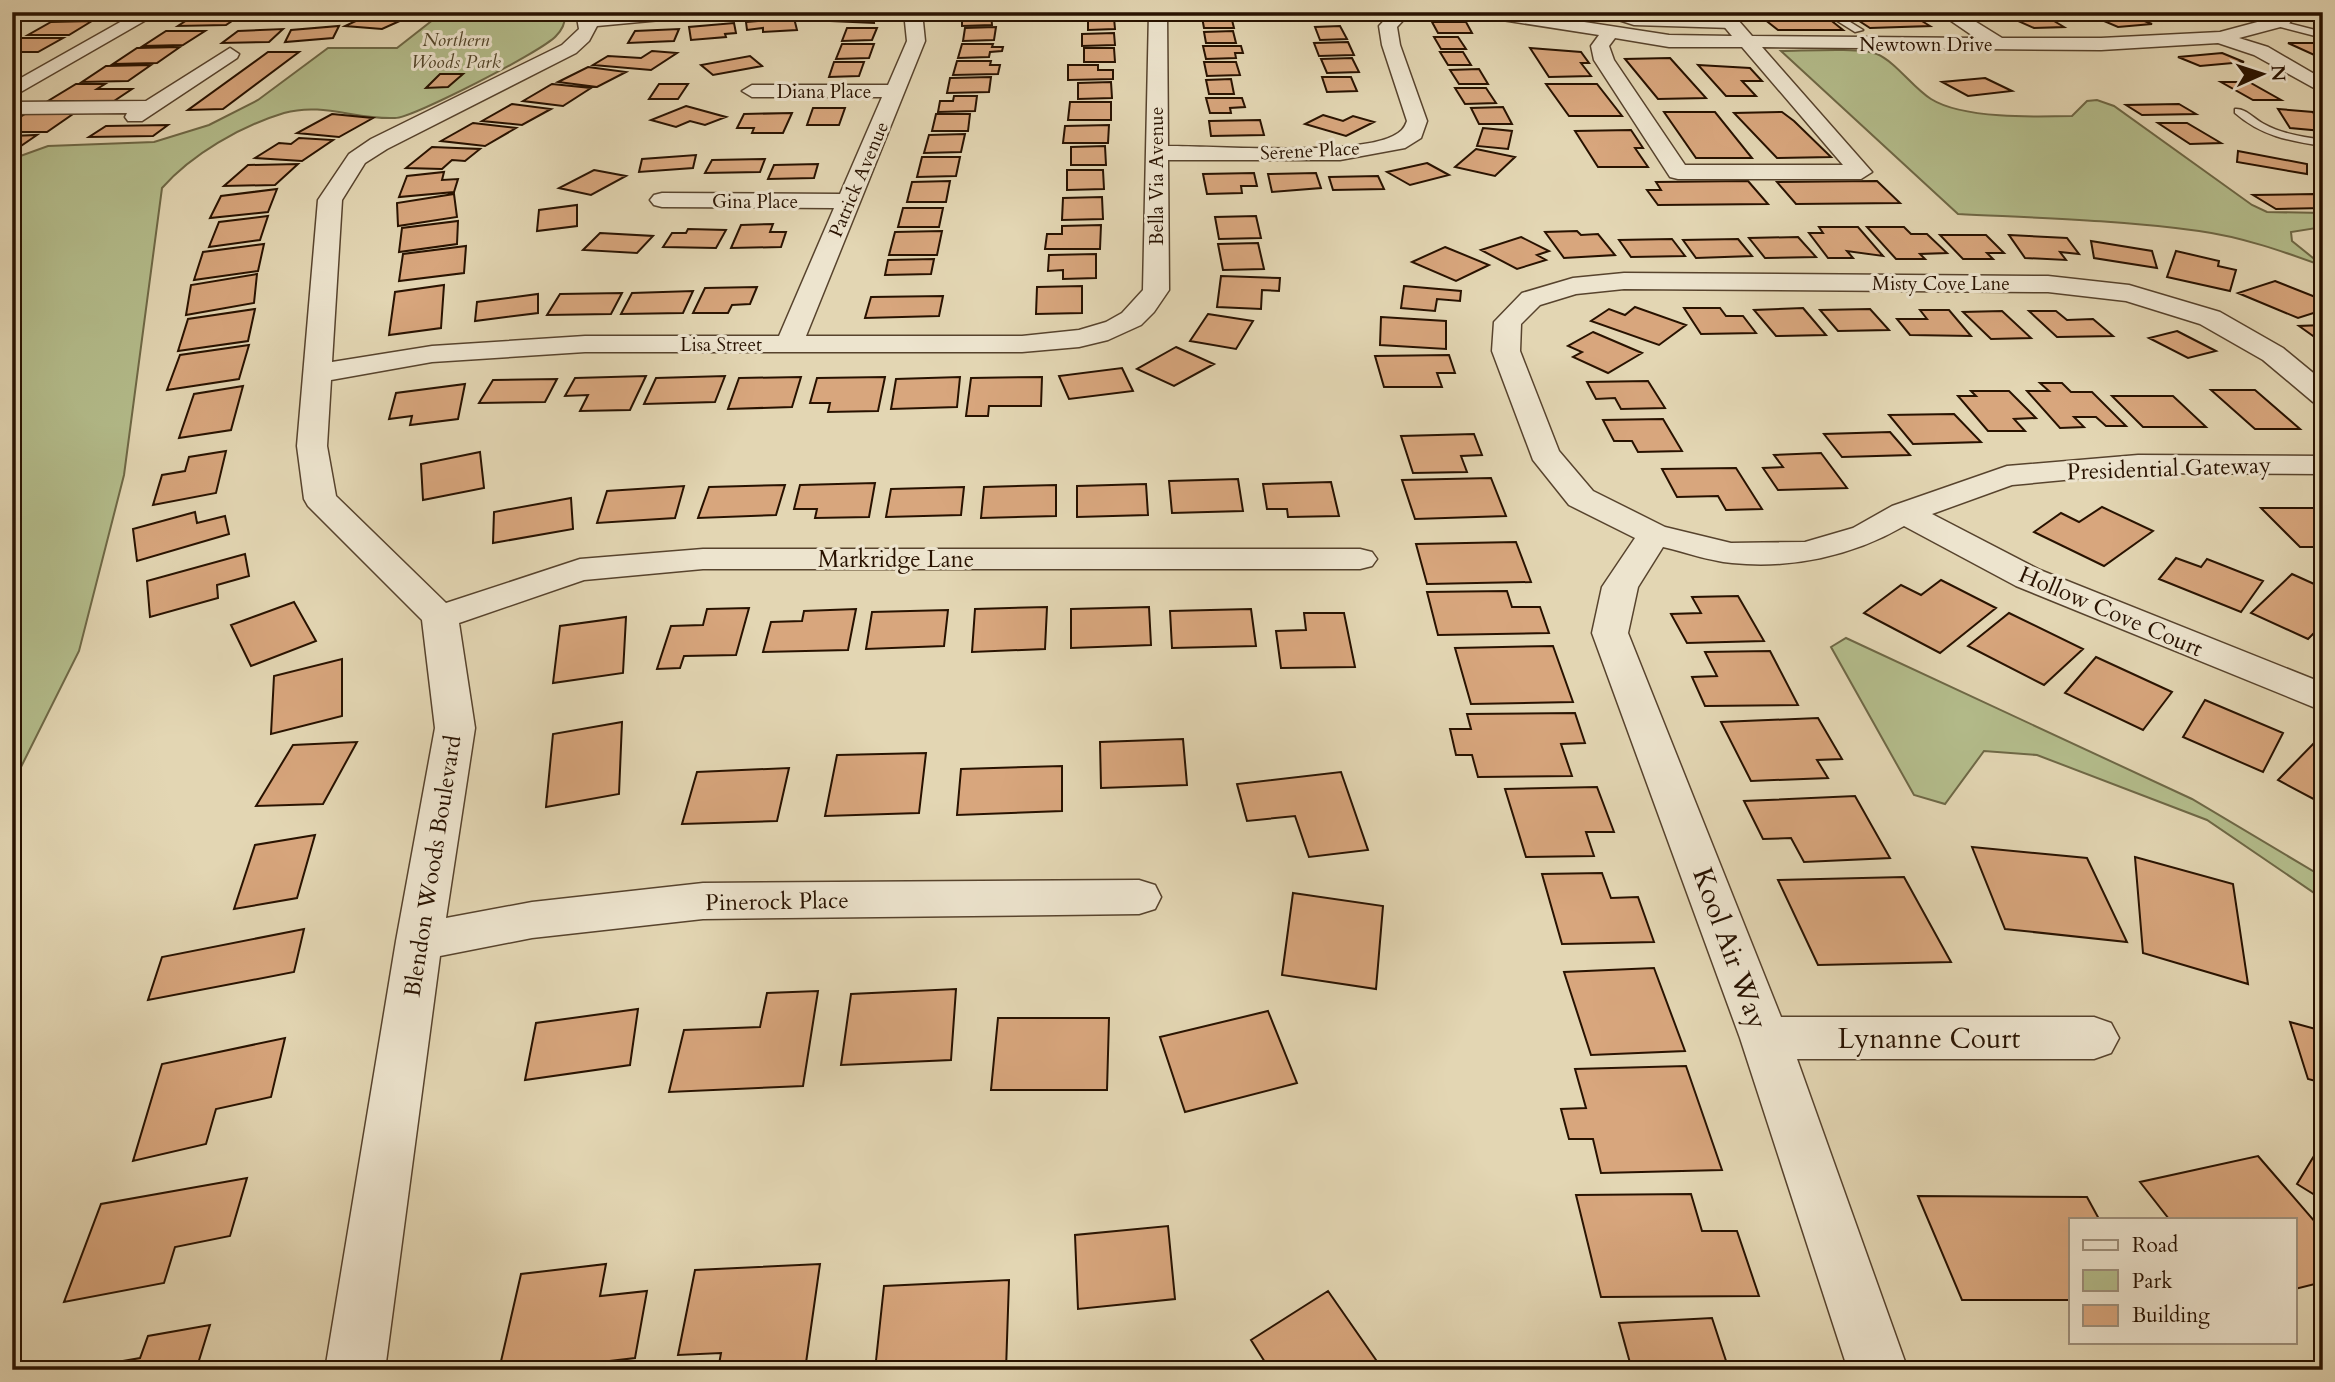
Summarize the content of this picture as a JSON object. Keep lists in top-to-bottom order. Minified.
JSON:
{"streets":{"street":["Newtown Drive","Diana Place","Serene Place","Bella Via Avenue","Patrick Avenue","Gina Place","Misty Cove Lane","Lisa Street","Presidential Gateway","Markridge Lane","Hollow Cove Court","Blendon Woods Boulevard","Pinerock Place","Kool Air Way","Lynanne Court"]},"crossings":[["Diana Place","Patrick Avenue"],["Serene Place","Bella Via Avenue"],["Bella Via Avenue","Lisa Street"],["Patrick Avenue","Gina Place"],["Patrick Avenue","Lisa Street"],["Misty Cove Lane","Presidential Gateway"],["Presidential Gateway","Hollow Cove Court"],["Presidential Gateway","Kool Air Way"],["Markridge Lane","Blendon Woods Boulevard"],["Blendon Woods Boulevard","Pinerock Place"],["Kool Air Way","Lynanne Court"]],"parks":["Northern Woods Park"],"legend":["Road","Park","Building"],"north":"right"}
